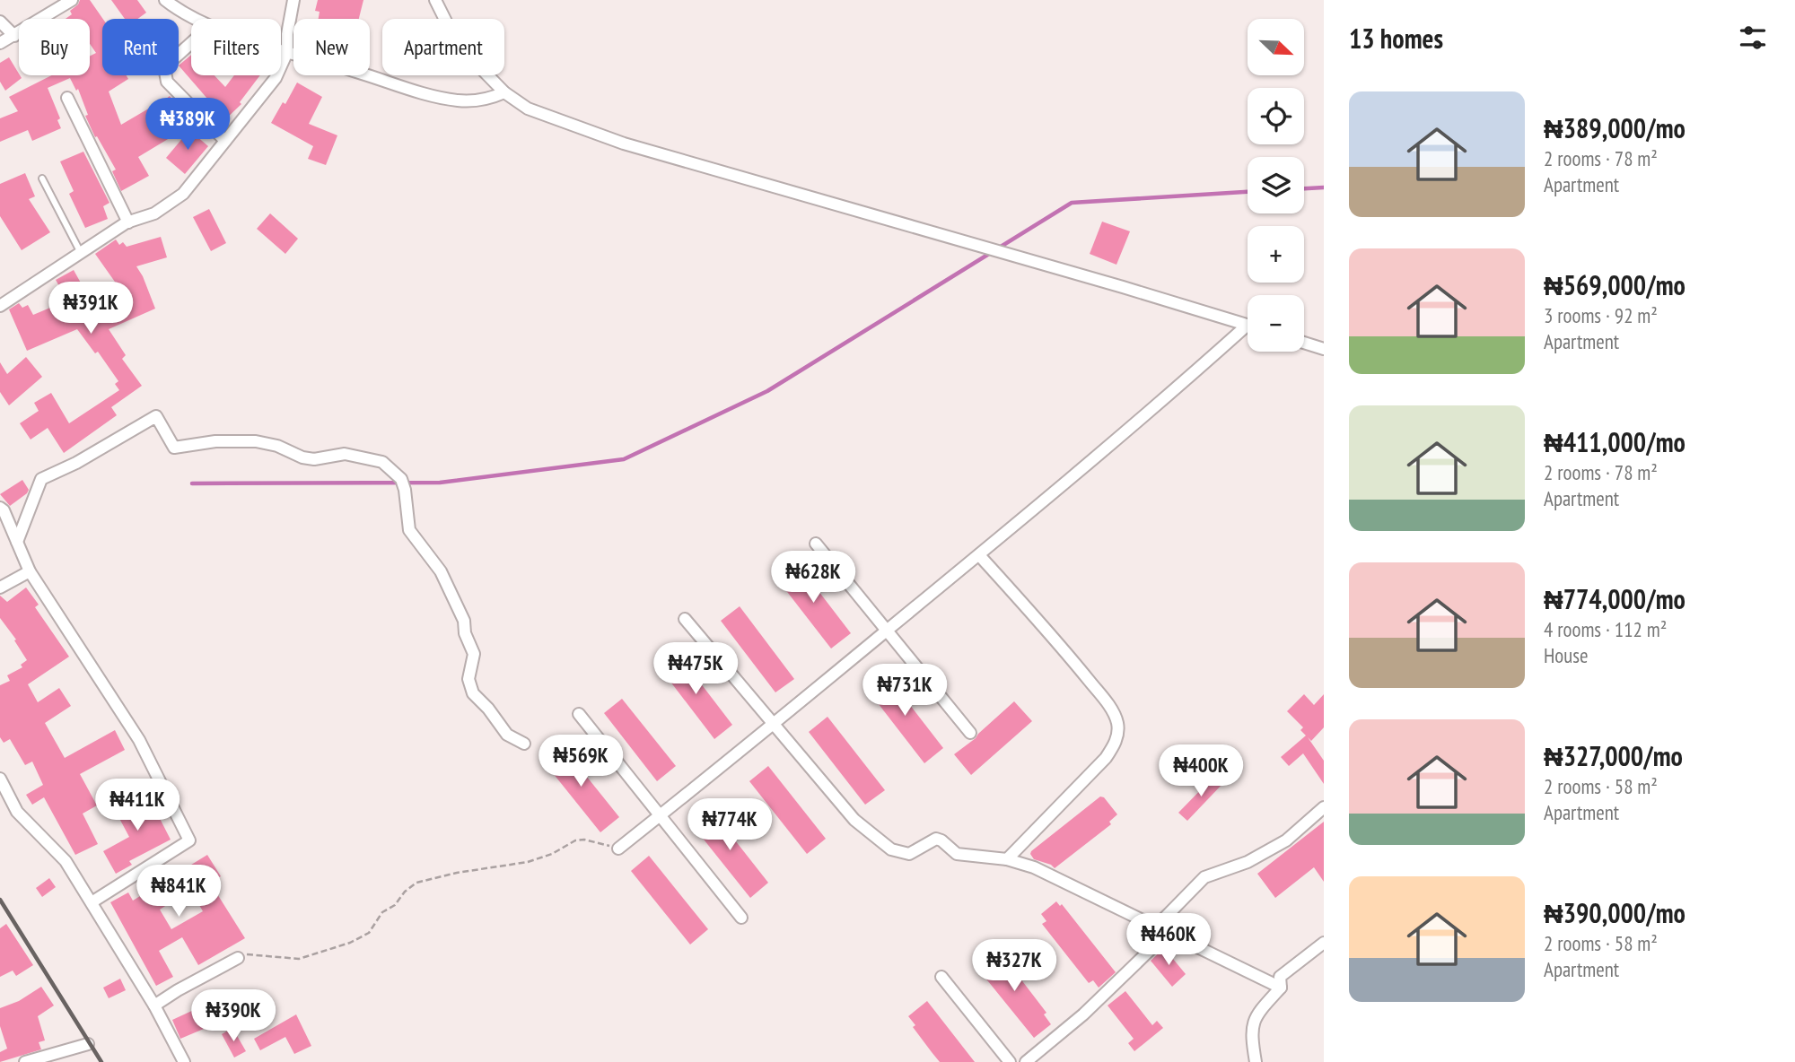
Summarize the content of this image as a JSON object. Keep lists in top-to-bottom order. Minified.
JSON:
{"north":"bottom right","page":{"heading":"13 homes","map_buttons":["+","−"],"chip":["Buy","Rent","Filters","New","Apartment"],"list":[{"name":"₦389,000/mo","note":"2 rooms · 78 m² · Apartment"},{"name":"₦569,000/mo","note":"3 rooms · 92 m² · Apartment"},{"name":"₦411,000/mo","note":"2 rooms · 78 m² · Apartment"},{"name":"₦774,000/mo","note":"4 rooms · 112 m² · House"},{"name":"₦327,000/mo","note":"2 rooms · 58 m² · Apartment"},{"name":"₦390,000/mo","note":"2 rooms · 58 m² · Apartment"}],"price":["₦389K","₦391K","₦628K","₦475K","₦731K","₦569K","₦400K","₦411K","₦774K","₦841K","₦460K","₦327K","₦390K"]}}
